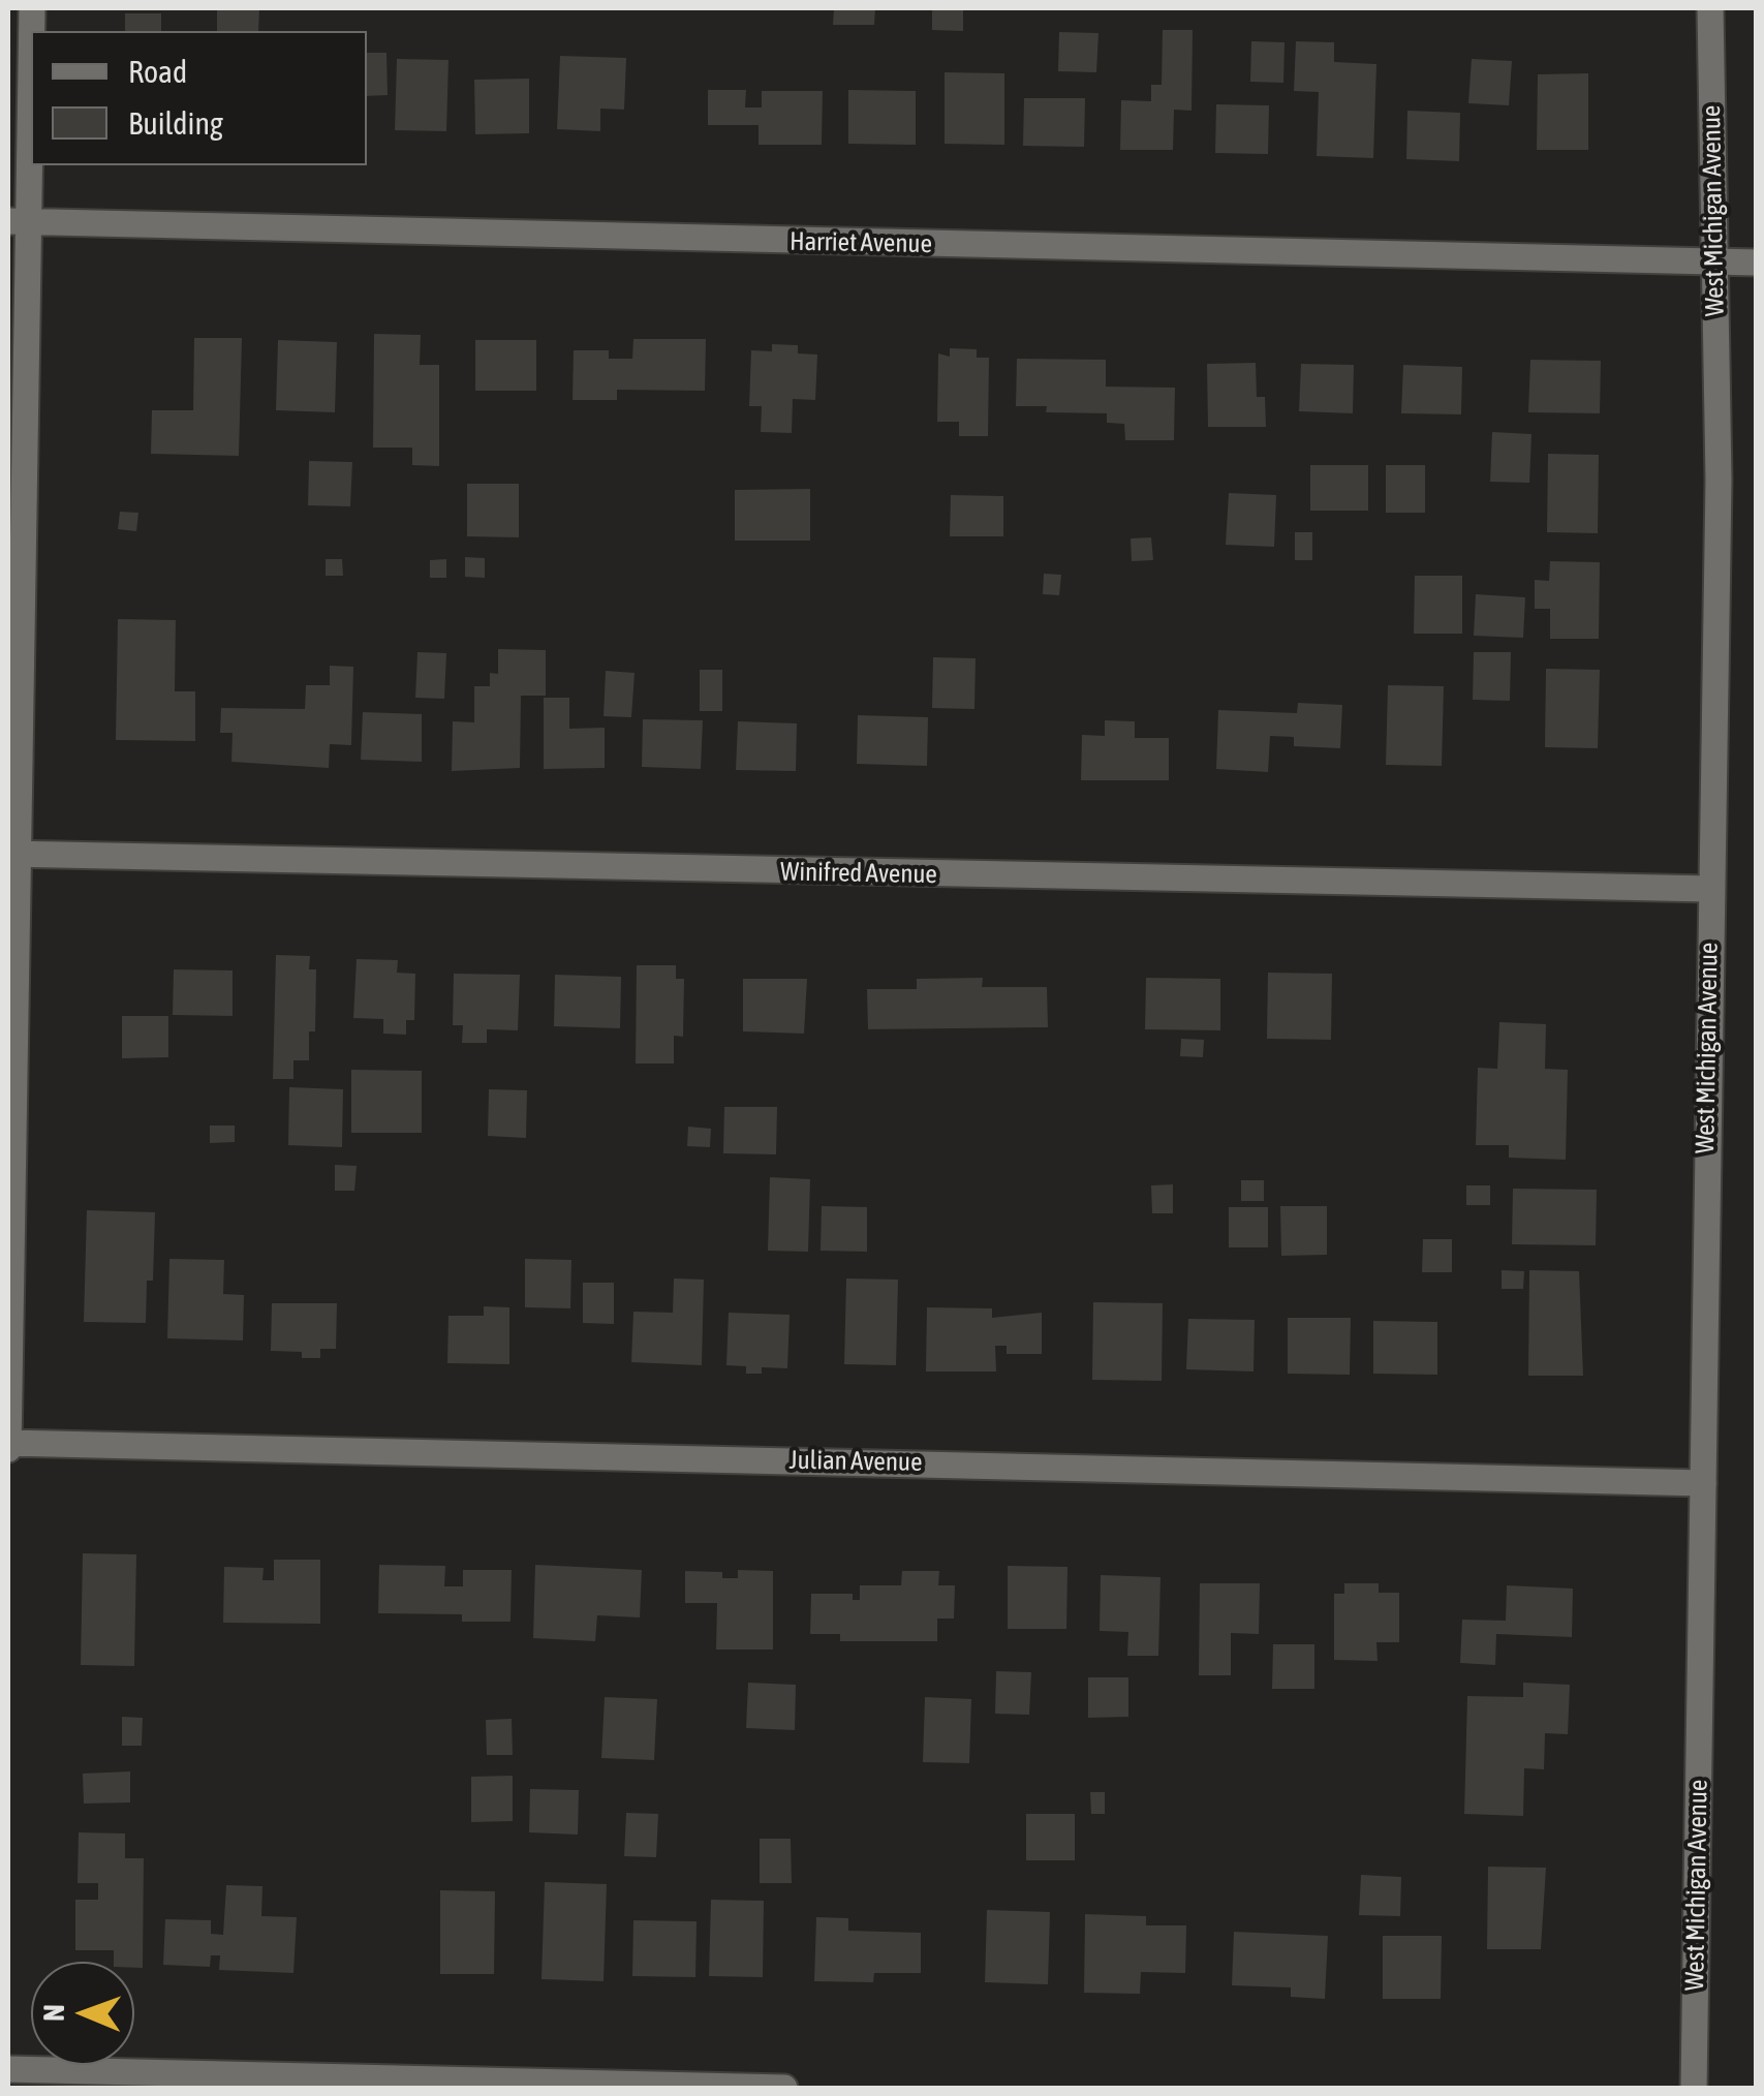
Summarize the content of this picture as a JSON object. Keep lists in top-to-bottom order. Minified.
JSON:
{"streets":{"street":["West Michigan Avenue","Harriet Avenue","Winifred Avenue","Julian Avenue"]},"crossings":[["West Michigan Avenue","Harriet Avenue"],["West Michigan Avenue","Winifred Avenue"],["West Michigan Avenue","Julian Avenue"]],"legend":["Road","Building"],"north":"left"}
